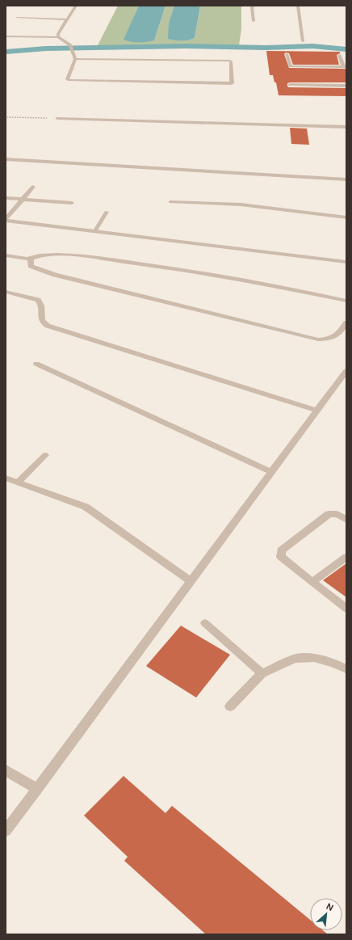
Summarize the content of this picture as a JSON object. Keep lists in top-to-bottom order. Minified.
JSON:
{"north":"top right"}
